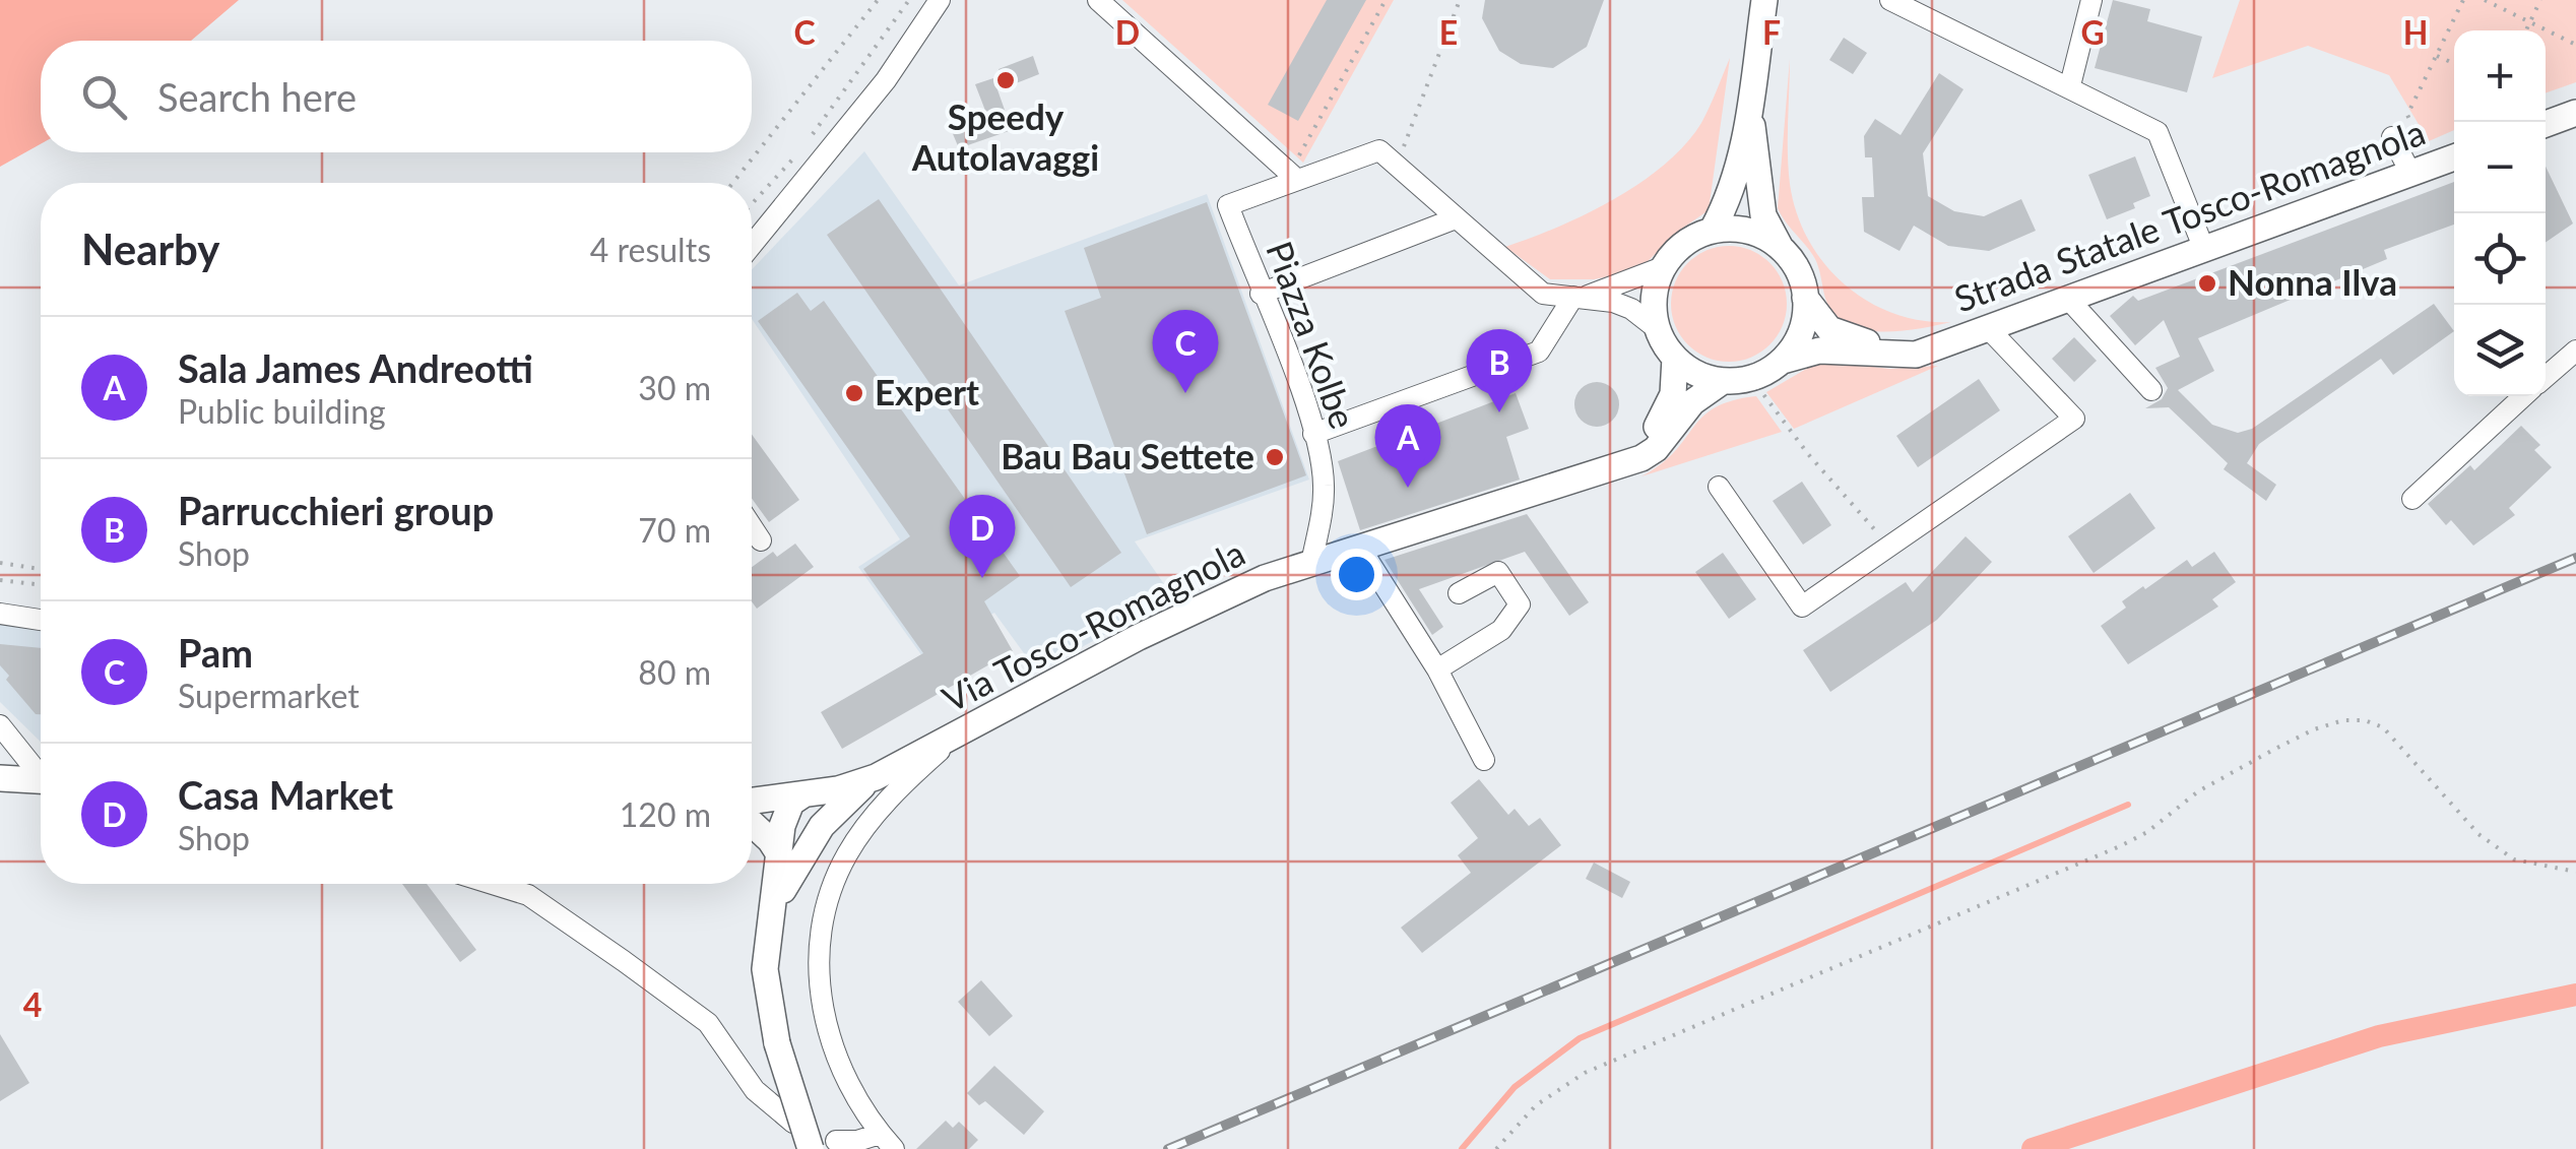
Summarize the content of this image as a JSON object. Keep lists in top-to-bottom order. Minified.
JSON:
{"streets":{"main road":["Strada Statale Tosco-Romagnola","Via Tosco-Romagnola"],"street":["Piazza Kolbe"]},"crossings":[["Piazza Kolbe","Via Tosco-Romagnola"]],"places":["Speedy Autolavaggi","Nonna Ilva","Expert","Bau Bau Settete"],"page":{"map_buttons":["+","−"],"search":"Search here","heading":["Nearby","4 results"],"pins":["C","B","A","D"],"list":[{"mark":"A","name":"Sala James Andreotti","note":"Public building","value":"30 m"},{"mark":"B","name":"Parrucchieri group","note":"Shop","value":"70 m"},{"mark":"C","name":"Pam","note":"Supermarket","value":"80 m"},{"mark":"D","name":"Casa Market","note":"Shop","value":"120 m"}]},"grid":{"columns":["C","D","E","F","G","H"],"rows":["4"]}}
